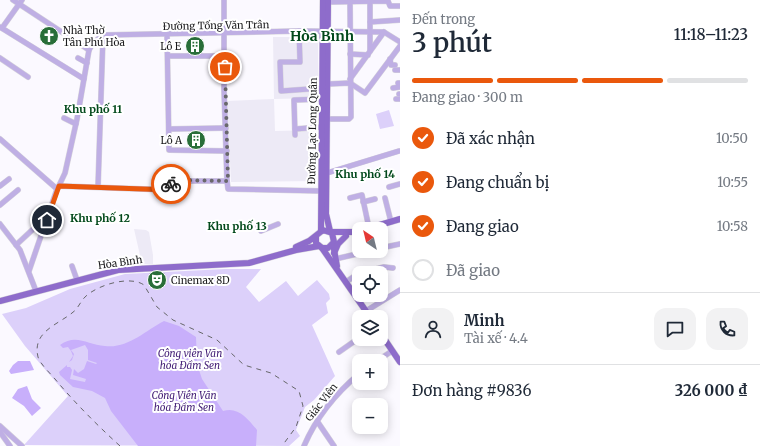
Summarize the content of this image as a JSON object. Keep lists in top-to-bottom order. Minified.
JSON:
{"streets":{"main road":["Đường Lạc Long Quân","Hòa Bình"],"street":["Đường Tống Văn Trân","Giác Viên"]},"crossings":[["Đường Tống Văn Trân","Đường Lạc Long Quân"]],"districts":["Hòa Bình","Khu phố 11","Khu phố 14","Khu phố 12","Khu phố 13"],"parks":["Công viên Văn hóa Đầm Sen","Công Viên Văn hóa Đầm Sen"],"places":{"church":["Nhà Thờ Tân Phú Hòa"],"building":["Lô E","Lô A"],"theatre":["Cinemax 8D"]},"north":"top left","page":{"heading":["3 phút","Đến trong","11:18–11:23"],"panel":["Minh","Tài xế · 4.4","Đơn hàng #9836","326 000 ₫"],"bar":"Đang giao · 300 m","list":[["Đã xác nhận","10:50"],["Đang chuẩn bị","10:55"],["Đang giao","10:58"],"Đã giao"],"map_buttons":["+","−"]}}
